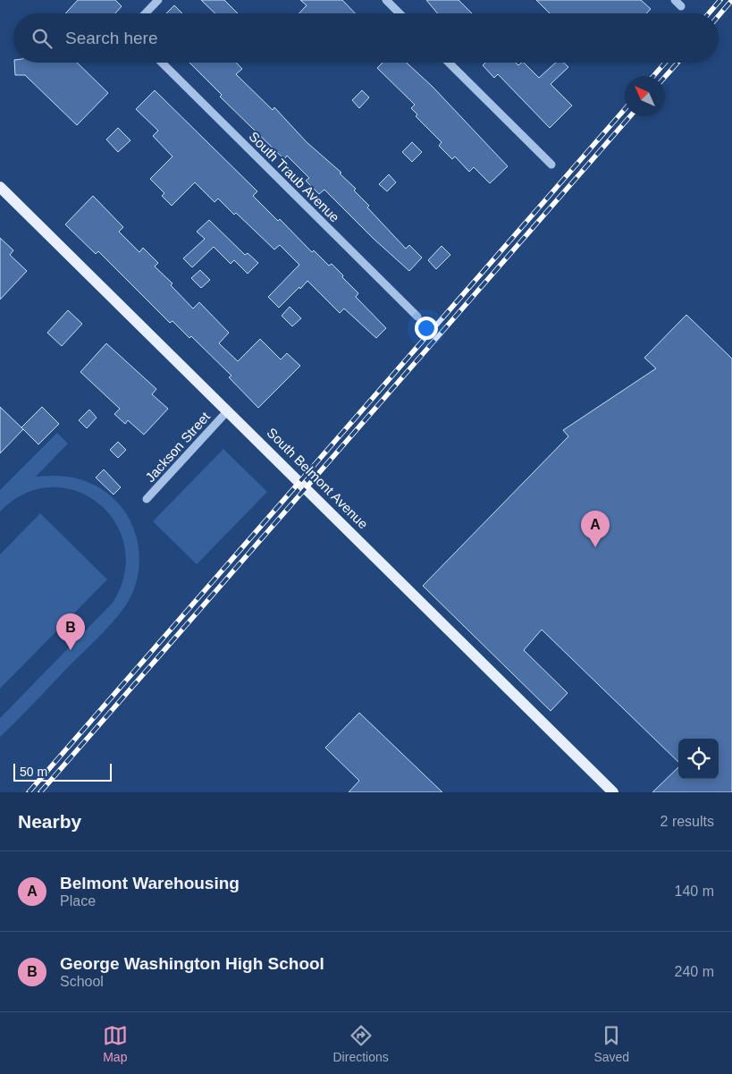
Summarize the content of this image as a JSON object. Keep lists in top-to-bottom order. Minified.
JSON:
{"streets":{"main road":["South Belmont Avenue"],"street":["South Traub Avenue","Jackson Street"]},"crossings":[["Jackson Street","South Belmont Avenue"]],"scale_bar":"50 m","north":"top left","page":{"search":"Search here","pins":["A","B"],"scale":"50 m","heading":["Nearby","2 results"],"list":[{"mark":"A","name":"Belmont Warehousing","note":"Place","value":"140 m"},{"mark":"B","name":"George Washington High School","note":"School","value":"240 m"}],"nav":["Map","Directions","Saved"]}}
